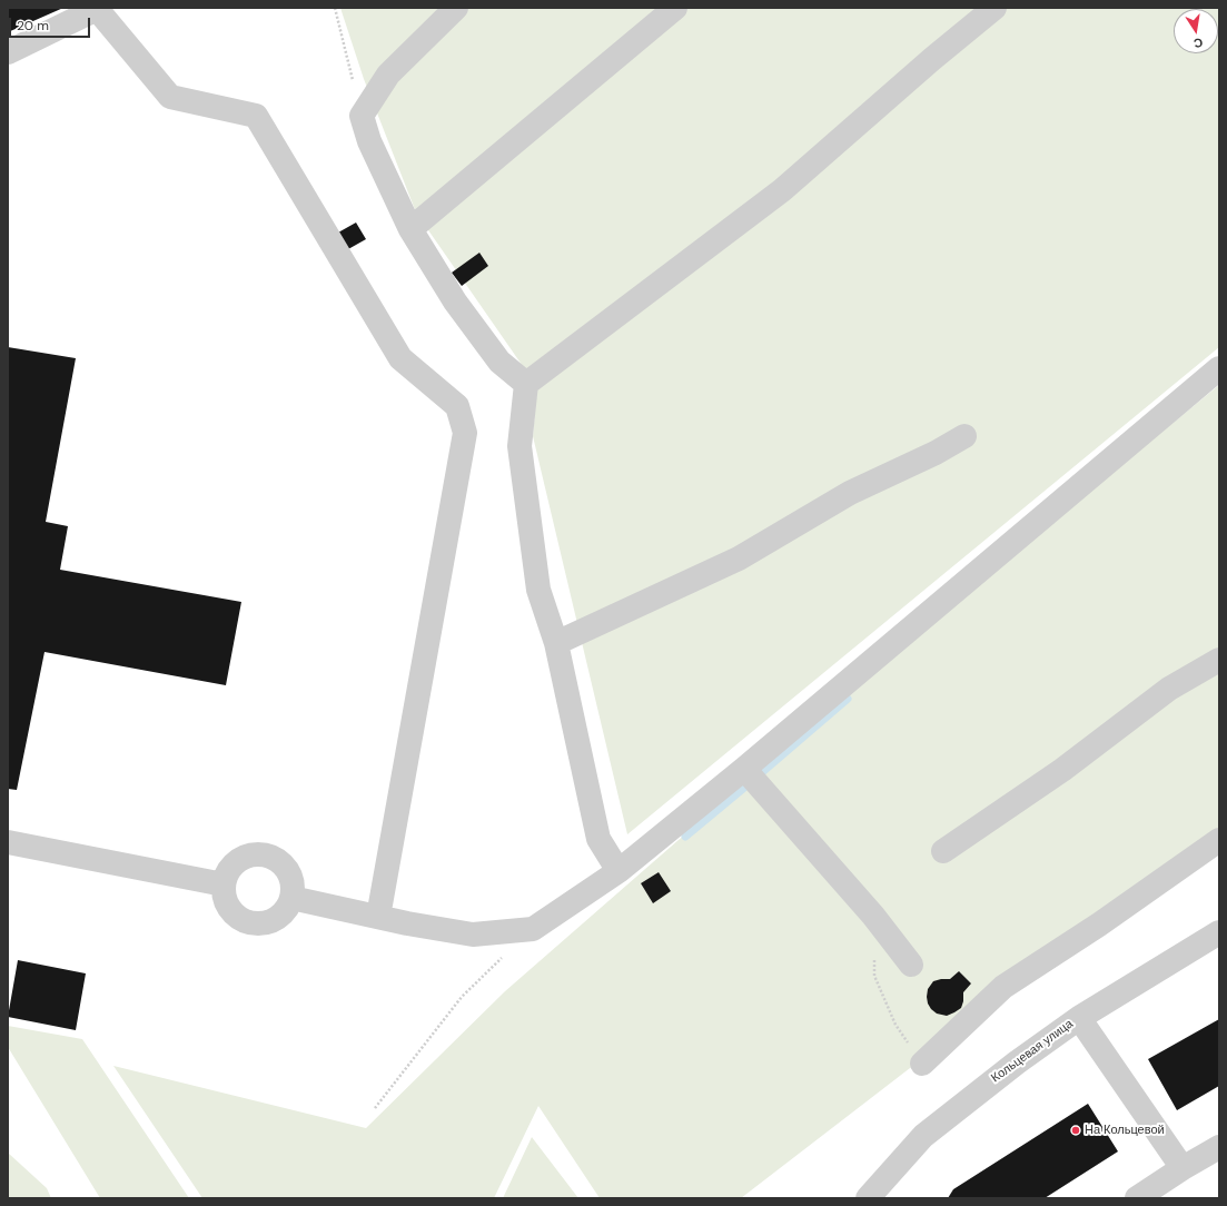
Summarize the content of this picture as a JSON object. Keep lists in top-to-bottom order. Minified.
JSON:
{"streets":{"street":["Кольцевая улица"]},"places":["На Кольцевой"],"scale_bar":"20 m","north":"bottom"}
